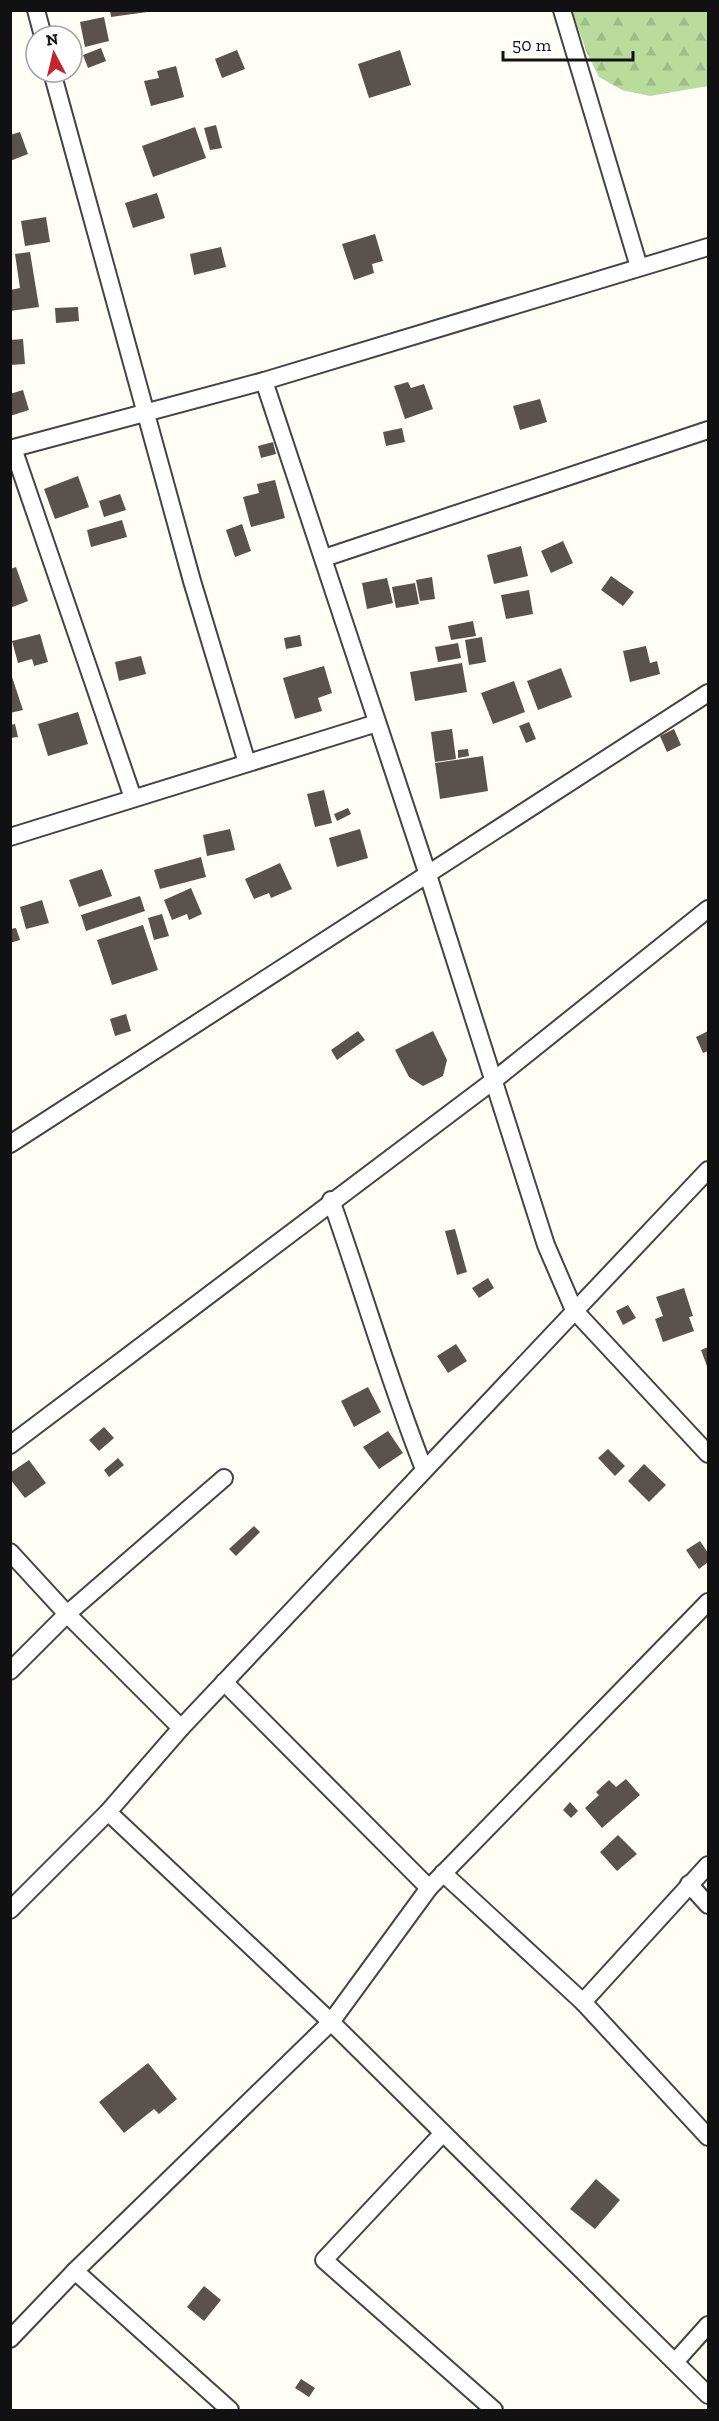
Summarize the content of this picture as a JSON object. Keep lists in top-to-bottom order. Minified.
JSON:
{"scale_bar":"50 m","north":"top"}
